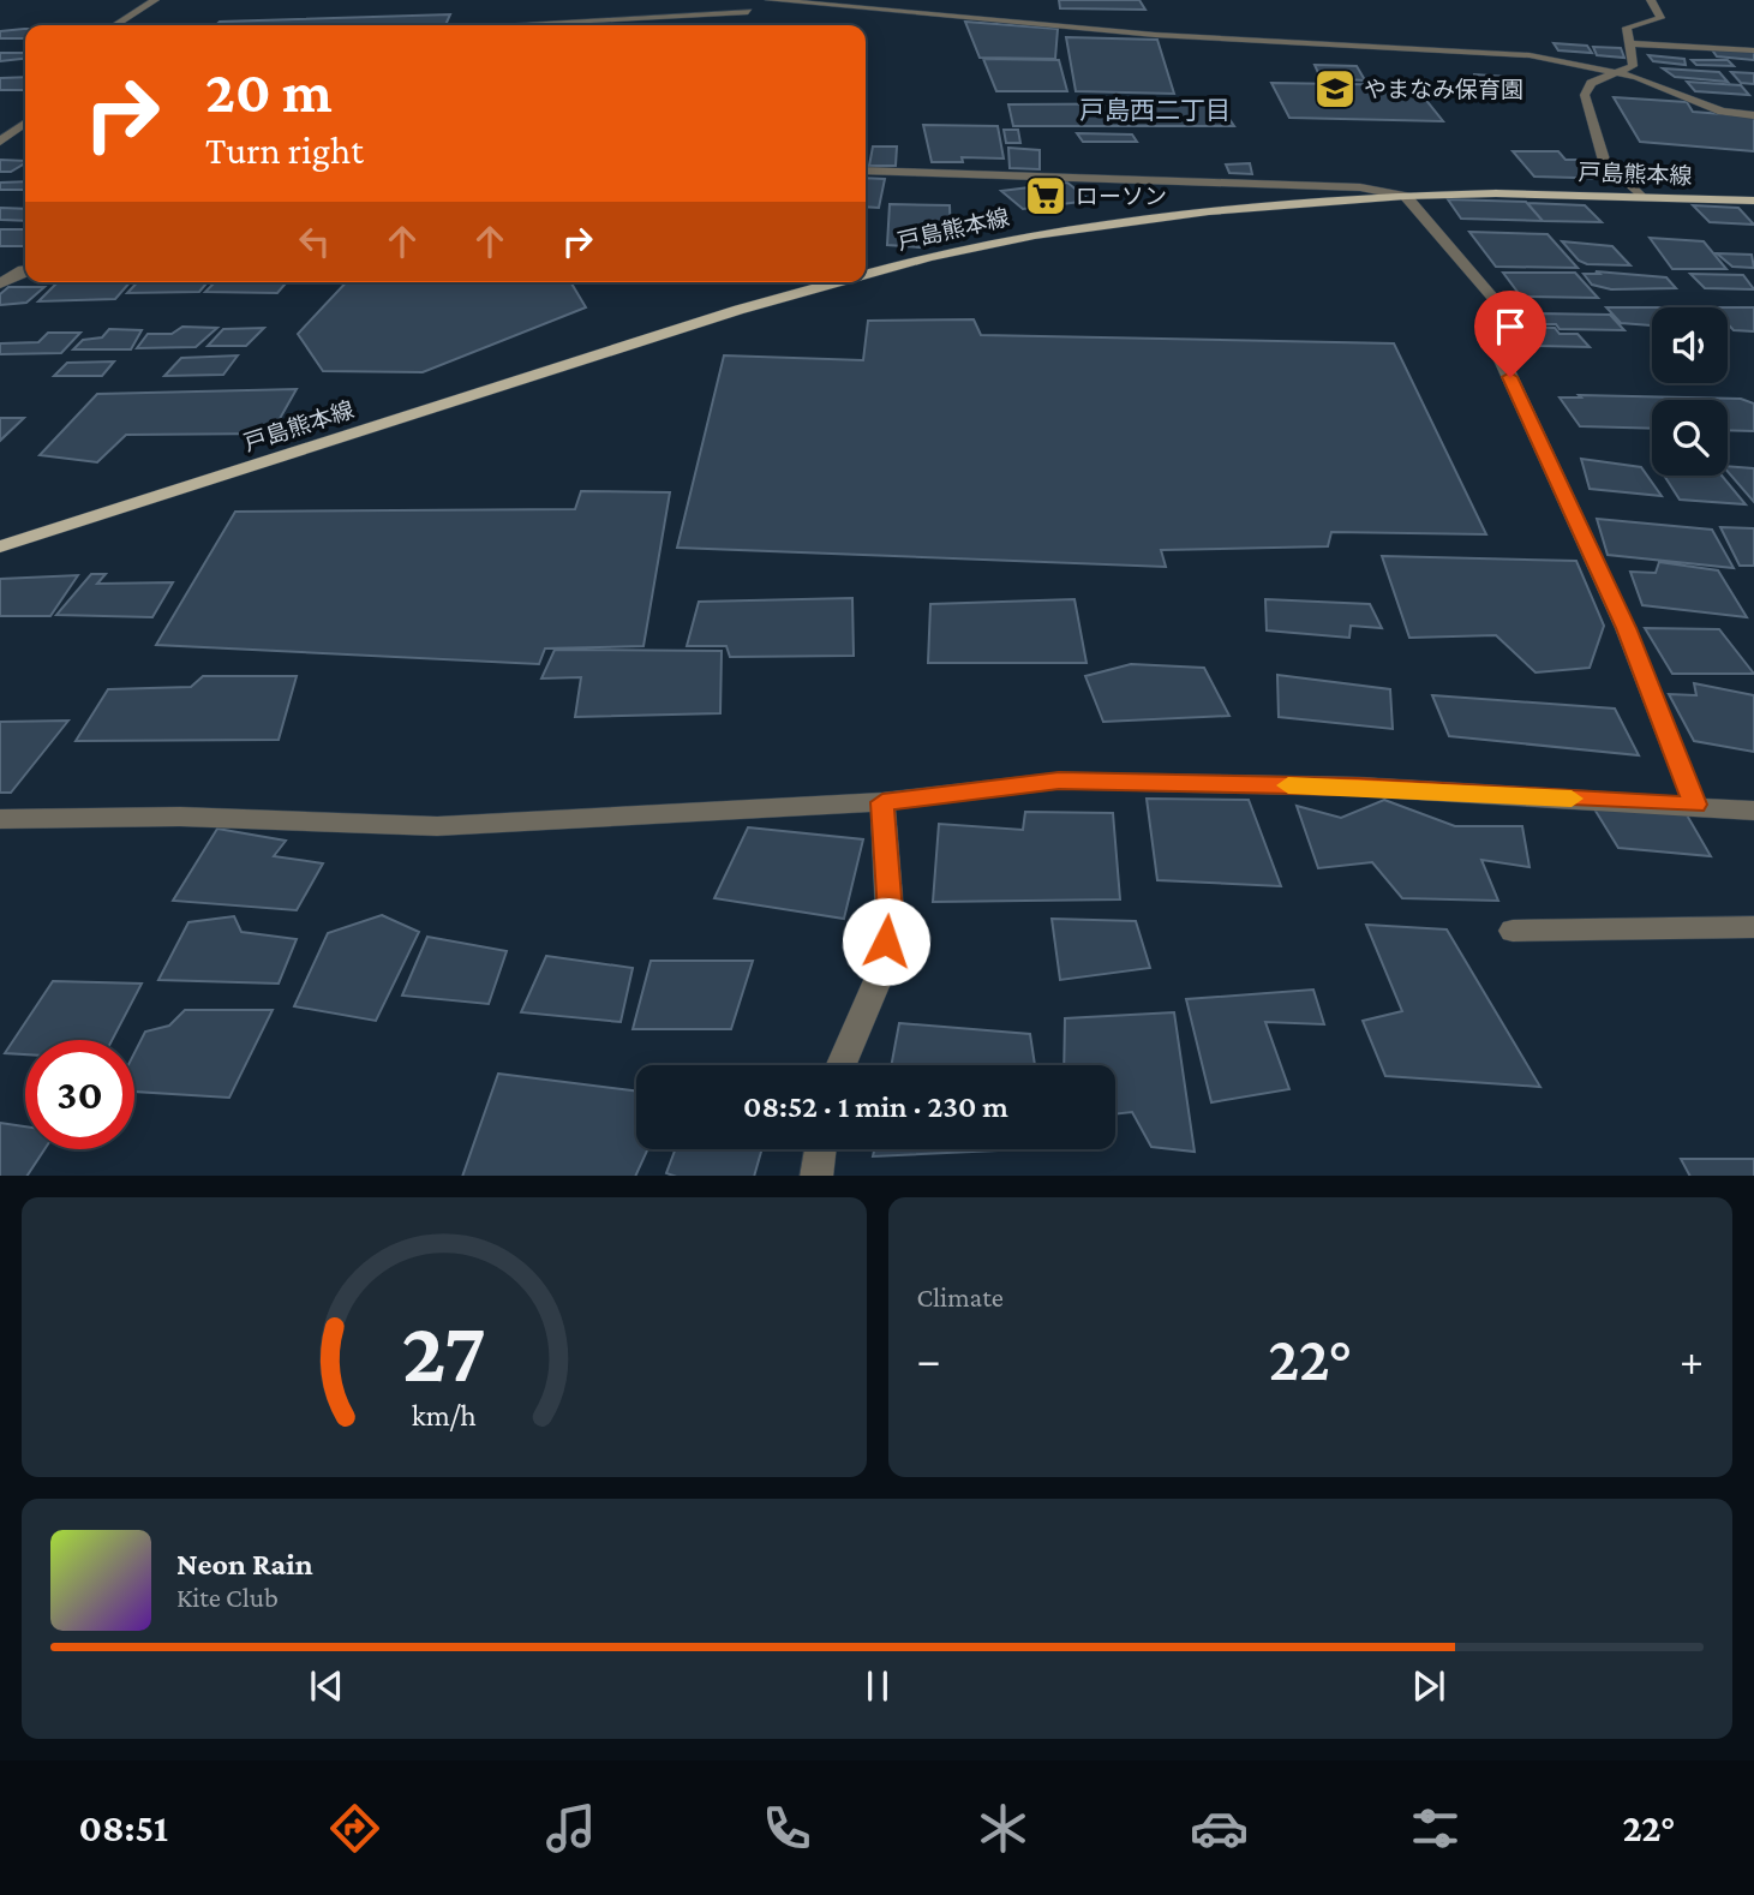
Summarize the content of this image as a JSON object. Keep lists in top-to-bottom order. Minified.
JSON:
{"streets":{"main road":["戸島熊本線"]},"districts":["戸島西二丁目"],"places":{"school or university":["やまなみ保育園"],"supermarket":["ローソン"]},"page":{"turn":["20 m","Turn right"],"limit":"30","trip":"08:52 · 1 min · 230 m","tile":"Climate","heat":["−","22°","+"],"song":["Neon Rain","Kite Club"],"tabs":["08:51","22°"],"gauge":["27","km/h"]}}
